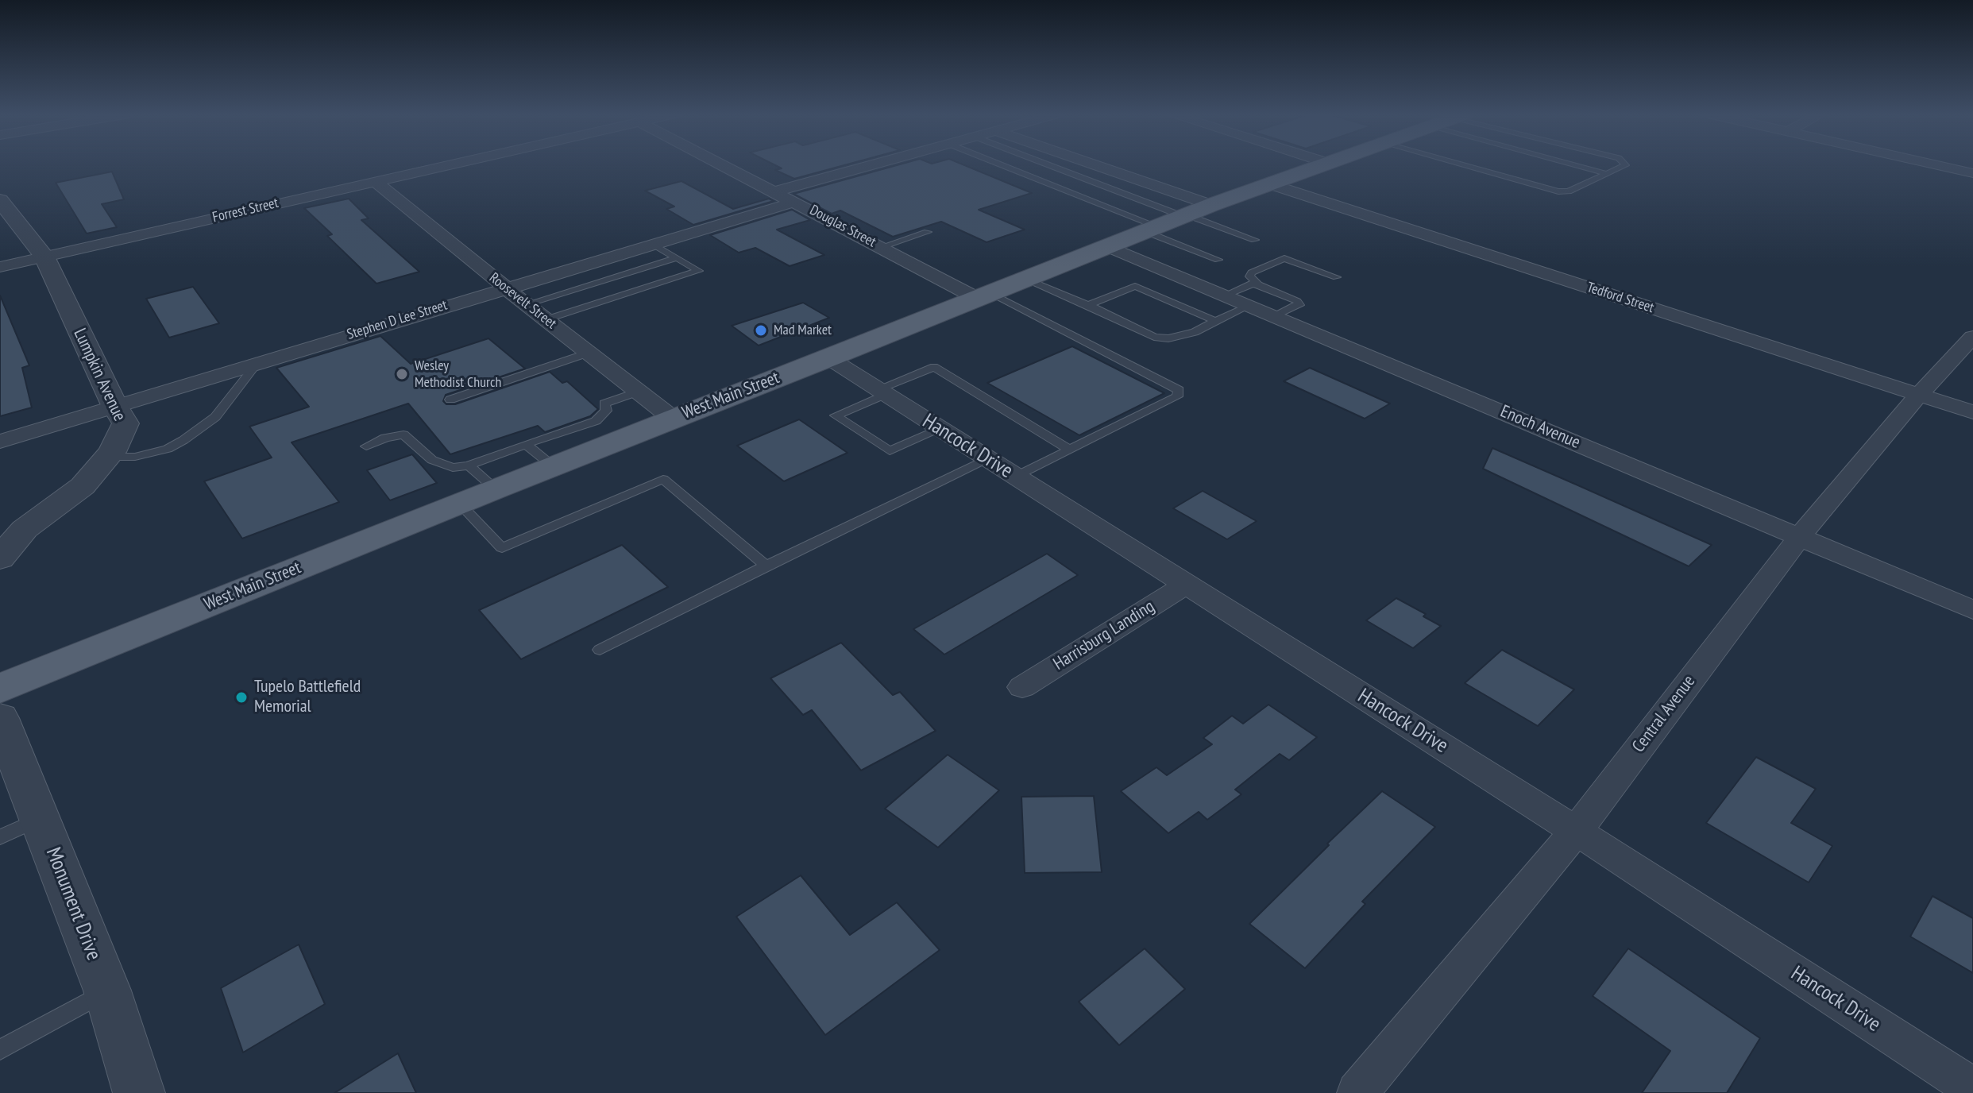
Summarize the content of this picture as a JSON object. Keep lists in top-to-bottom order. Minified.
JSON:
{"streets":{"main road":["West Main Street"],"street":["Forrest Street","Douglas Street","Tedford Street","Roosevelt Street","Stephen D Lee Street","Lumpkin Avenue","Enoch Avenue","Hancock Drive","Harrisburg Landing","Central Avenue","Monument Drive"]},"crossings":[["Forrest Street","Roosevelt Street"],["Forrest Street","Lumpkin Avenue"],["Douglas Street","Stephen D Lee Street"],["Douglas Street","West Main Street"],["Tedford Street","West Main Street"],["Tedford Street","Central Avenue"],["Roosevelt Street","Stephen D Lee Street"],["Roosevelt Street","West Main Street"],["Stephen D Lee Street","Lumpkin Avenue"],["West Main Street","Enoch Avenue"],["West Main Street","Hancock Drive"],["Enoch Avenue","Central Avenue"],["Hancock Drive","Harrisburg Landing"],["Hancock Drive","Central Avenue"]],"places":["Mad Market","Wesley Methodist Church","Tupelo Battlefield Memorial"]}
